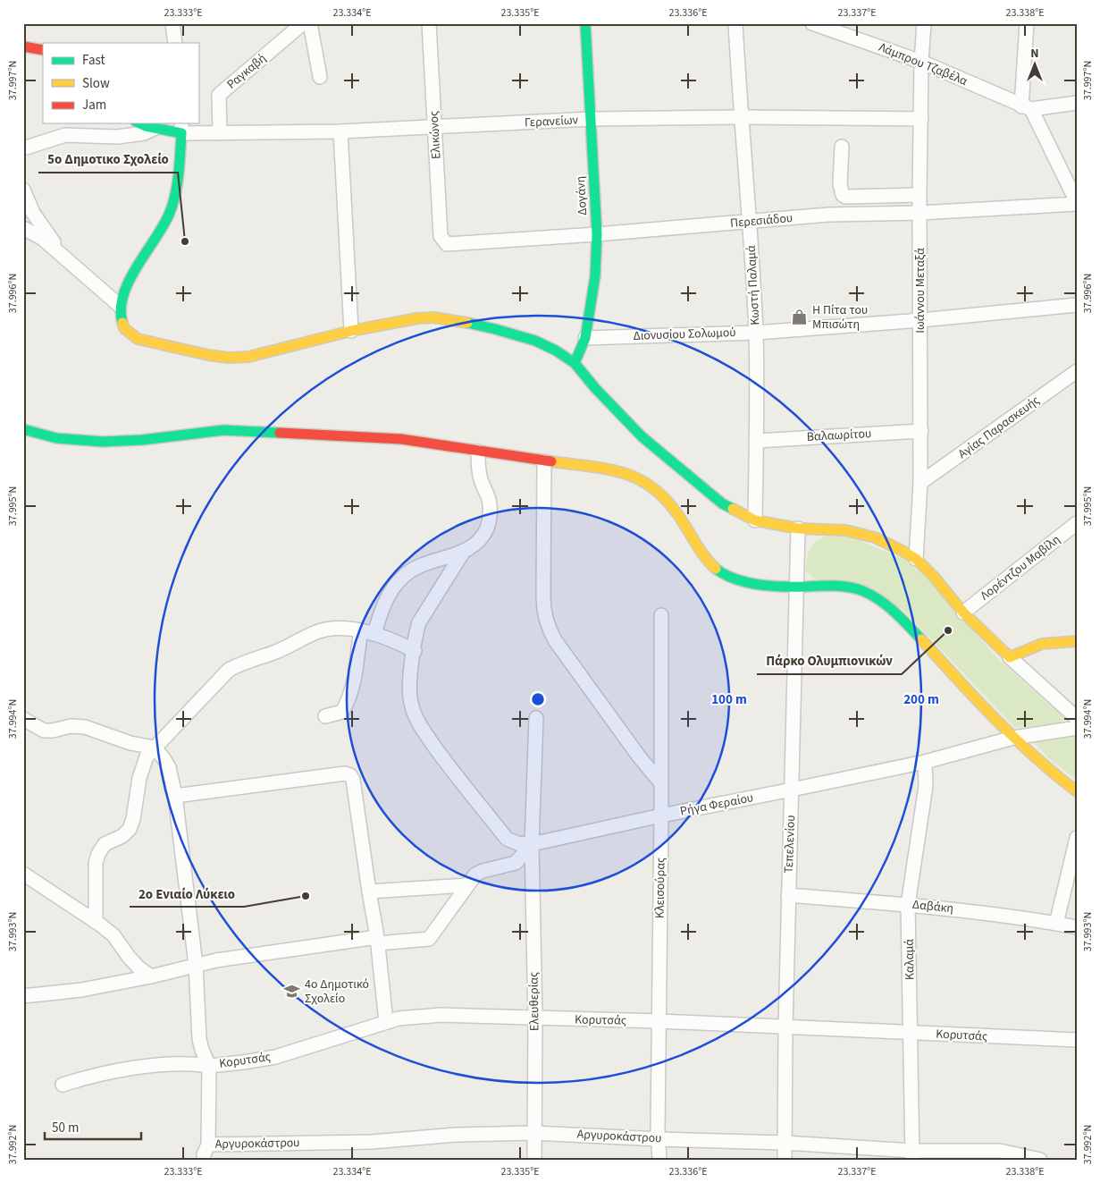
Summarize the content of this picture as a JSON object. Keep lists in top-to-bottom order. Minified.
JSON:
{"streets":{"street":["Λάμπρου Τζαβέλα","Ραγκαβή","Γερανείων","Ελικώνος","Δογάνη","Περεσιάδου","Κωστή Παλαμά","Ιωάννου Μεταξά","Διονυσίου Σολωμού","Αγίας Παρασκευής","Βαλαωρίτου","Λορέντζου Μαβίλη","Ρήγα Φεραίου","Τεπελενίου","Κλεισούρας","Δαβάκη","Καλαμά","Ελευθερίας","Κορυτσάς","Αργυροκάστρου"]},"crossings":[["Λάμπρου Τζαβέλα","Ιωάννου Μεταξά"],["Ραγκαβή","Γερανείων"],["Γερανείων","Ελικώνος"],["Γερανείων","Δογάνη"],["Γερανείων","Κωστή Παλαμά"],["Γερανείων","Ιωάννου Μεταξά"],["Ελικώνος","Περεσιάδου"],["Δογάνη","Περεσιάδου"],["Δογάνη","Διονυσίου Σολωμού"],["Περεσιάδου","Κωστή Παλαμά"],["Περεσιάδου","Ιωάννου Μεταξά"],["Κωστή Παλαμά","Διονυσίου Σολωμού"],["Κωστή Παλαμά","Βαλαωρίτου"],["Ιωάννου Μεταξά","Διονυσίου Σολωμού"],["Ιωάννου Μεταξά","Αγίας Παρασκευής"],["Ιωάννου Μεταξά","Βαλαωρίτου"],["Ρήγα Φεραίου","Τεπελενίου"],["Ρήγα Φεραίου","Κλεισούρας"],["Ρήγα Φεραίου","Καλαμά"],["Ρήγα Φεραίου","Ελευθερίας"],["Τεπελενίου","Δαβάκη"],["Τεπελενίου","Κορυτσάς"],["Τεπελενίου","Αργυροκάστρου"],["Κλεισούρας","Κορυτσάς"],["Κλεισούρας","Αργυροκάστρου"],["Δαβάκη","Καλαμά"],["Καλαμά","Κορυτσάς"],["Καλαμά","Αργυροκάστρου"],["Ελευθερίας","Κορυτσάς"],["Ελευθερίας","Αργυροκάστρου"],["Κορυτσάς","Αργυροκάστρου"]],"places":{"other":["5o Δημοτικο Σχολείο","Πάρκο Ολυμπιονικών","2ο Ενιαίο Λύκειο"],"shop":["Η Πίτα του Μπισώτη"],"school or university":["4ο Δημοτικό Σχολείο"]},"legend":["Fast","Slow","Jam"],"scale_bar":"50 m","north":"top","coordinates":["23.333°E","23.334°E","23.335°E","23.336°E","23.337°E","23.338°E","37.997°N","37.996°N","37.995°N","37.994°N","37.993°N","37.992°N"],"rings":["100 m","200 m"]}
